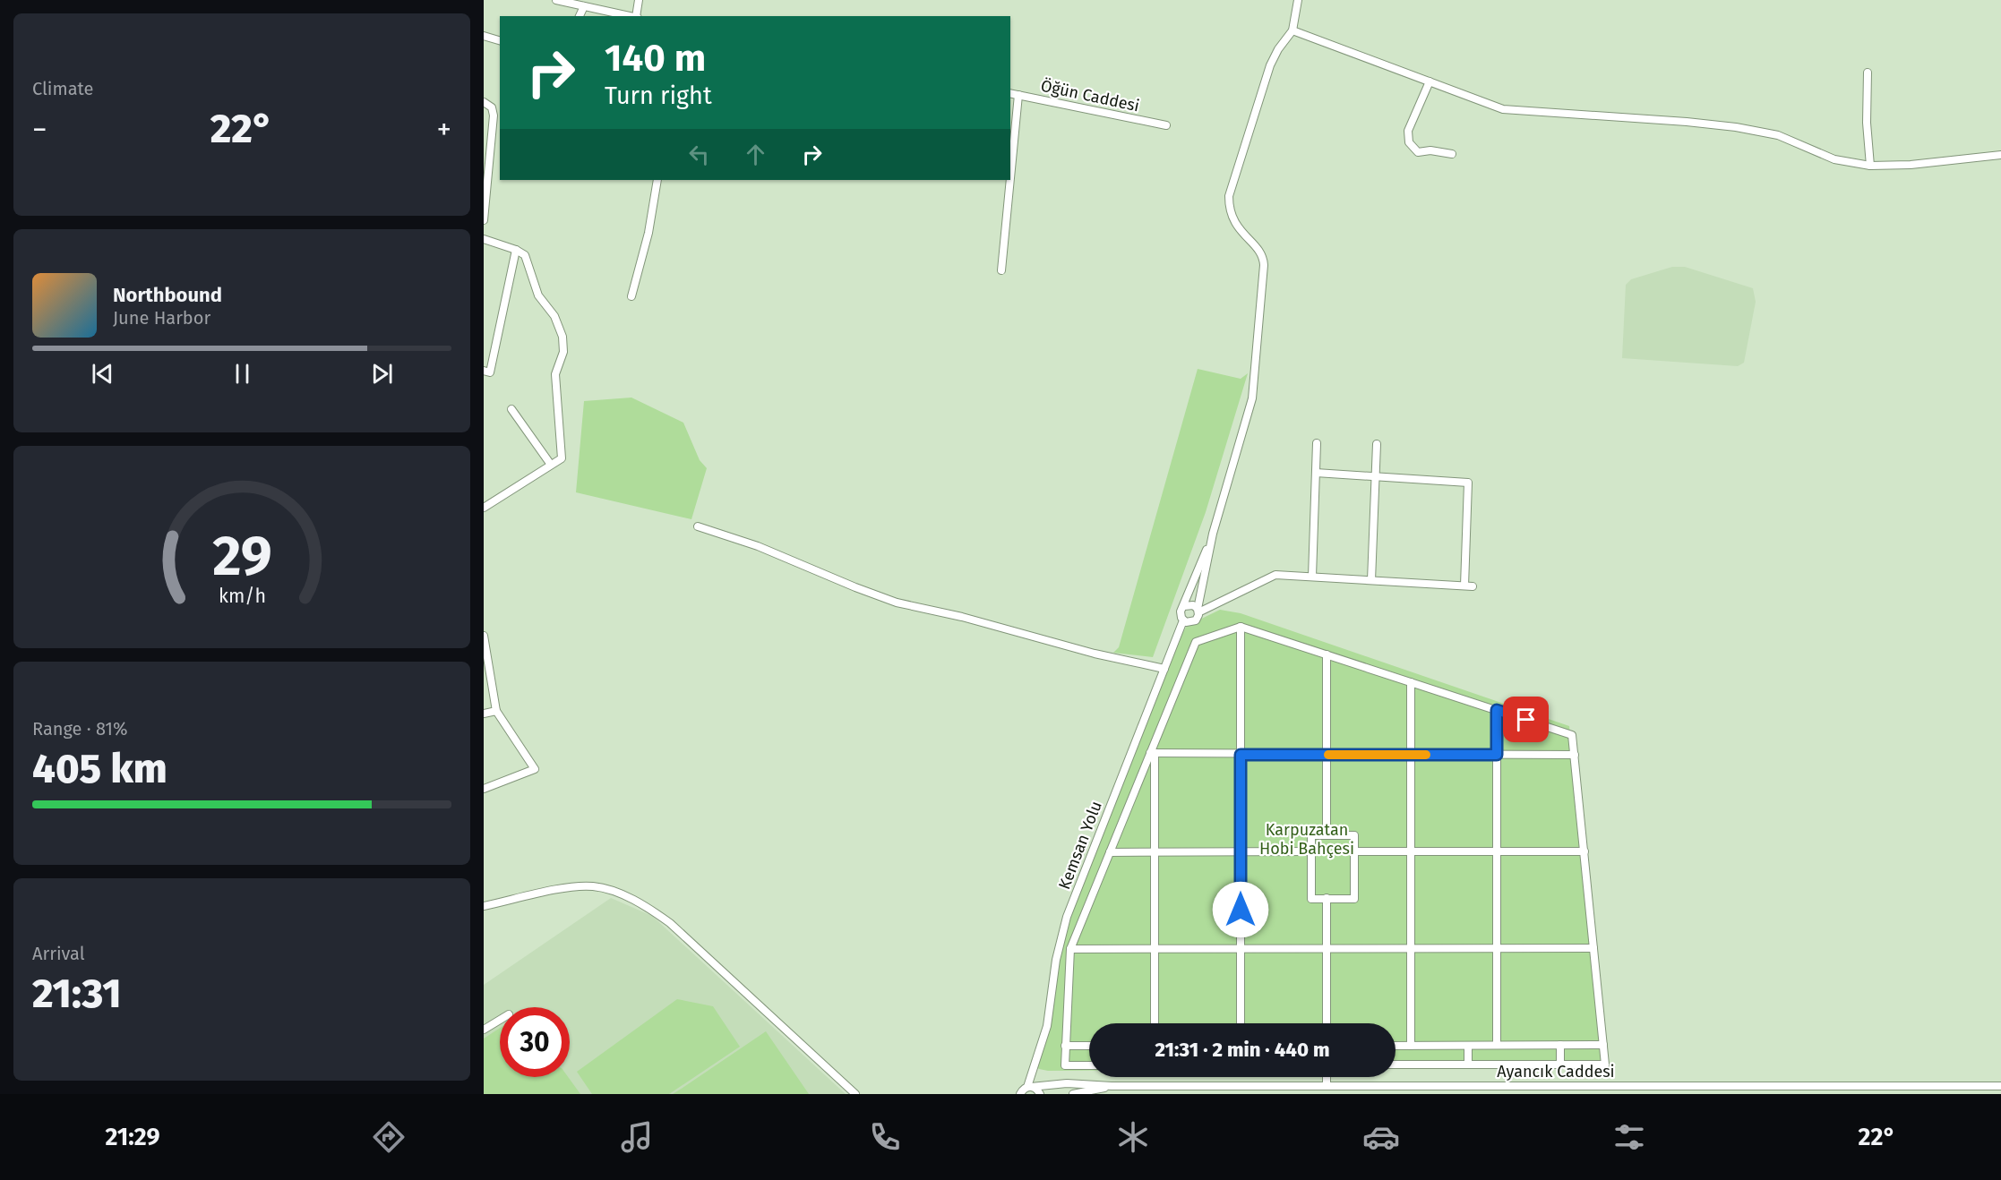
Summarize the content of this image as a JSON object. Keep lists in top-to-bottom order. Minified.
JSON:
{"streets":{"street":["Öğün Caddesi","Kemsan Yolu","Ayancık Caddesi"]},"crossings":[["Kemsan Yolu","Ayancık Caddesi"]],"parks":["Karpuzatan Hobi Bahçesi"],"page":{"tile":["Climate",["Range · 81%","405 km"],["Arrival","21:31"]],"turn":["140 m","Turn right"],"heat":["−","22°","+"],"song":["Northbound","June Harbor"],"limit":"30","trip":"21:31 · 2 min · 440 m","tabs":["21:29","22°"],"gauge":["29","km/h"]}}
